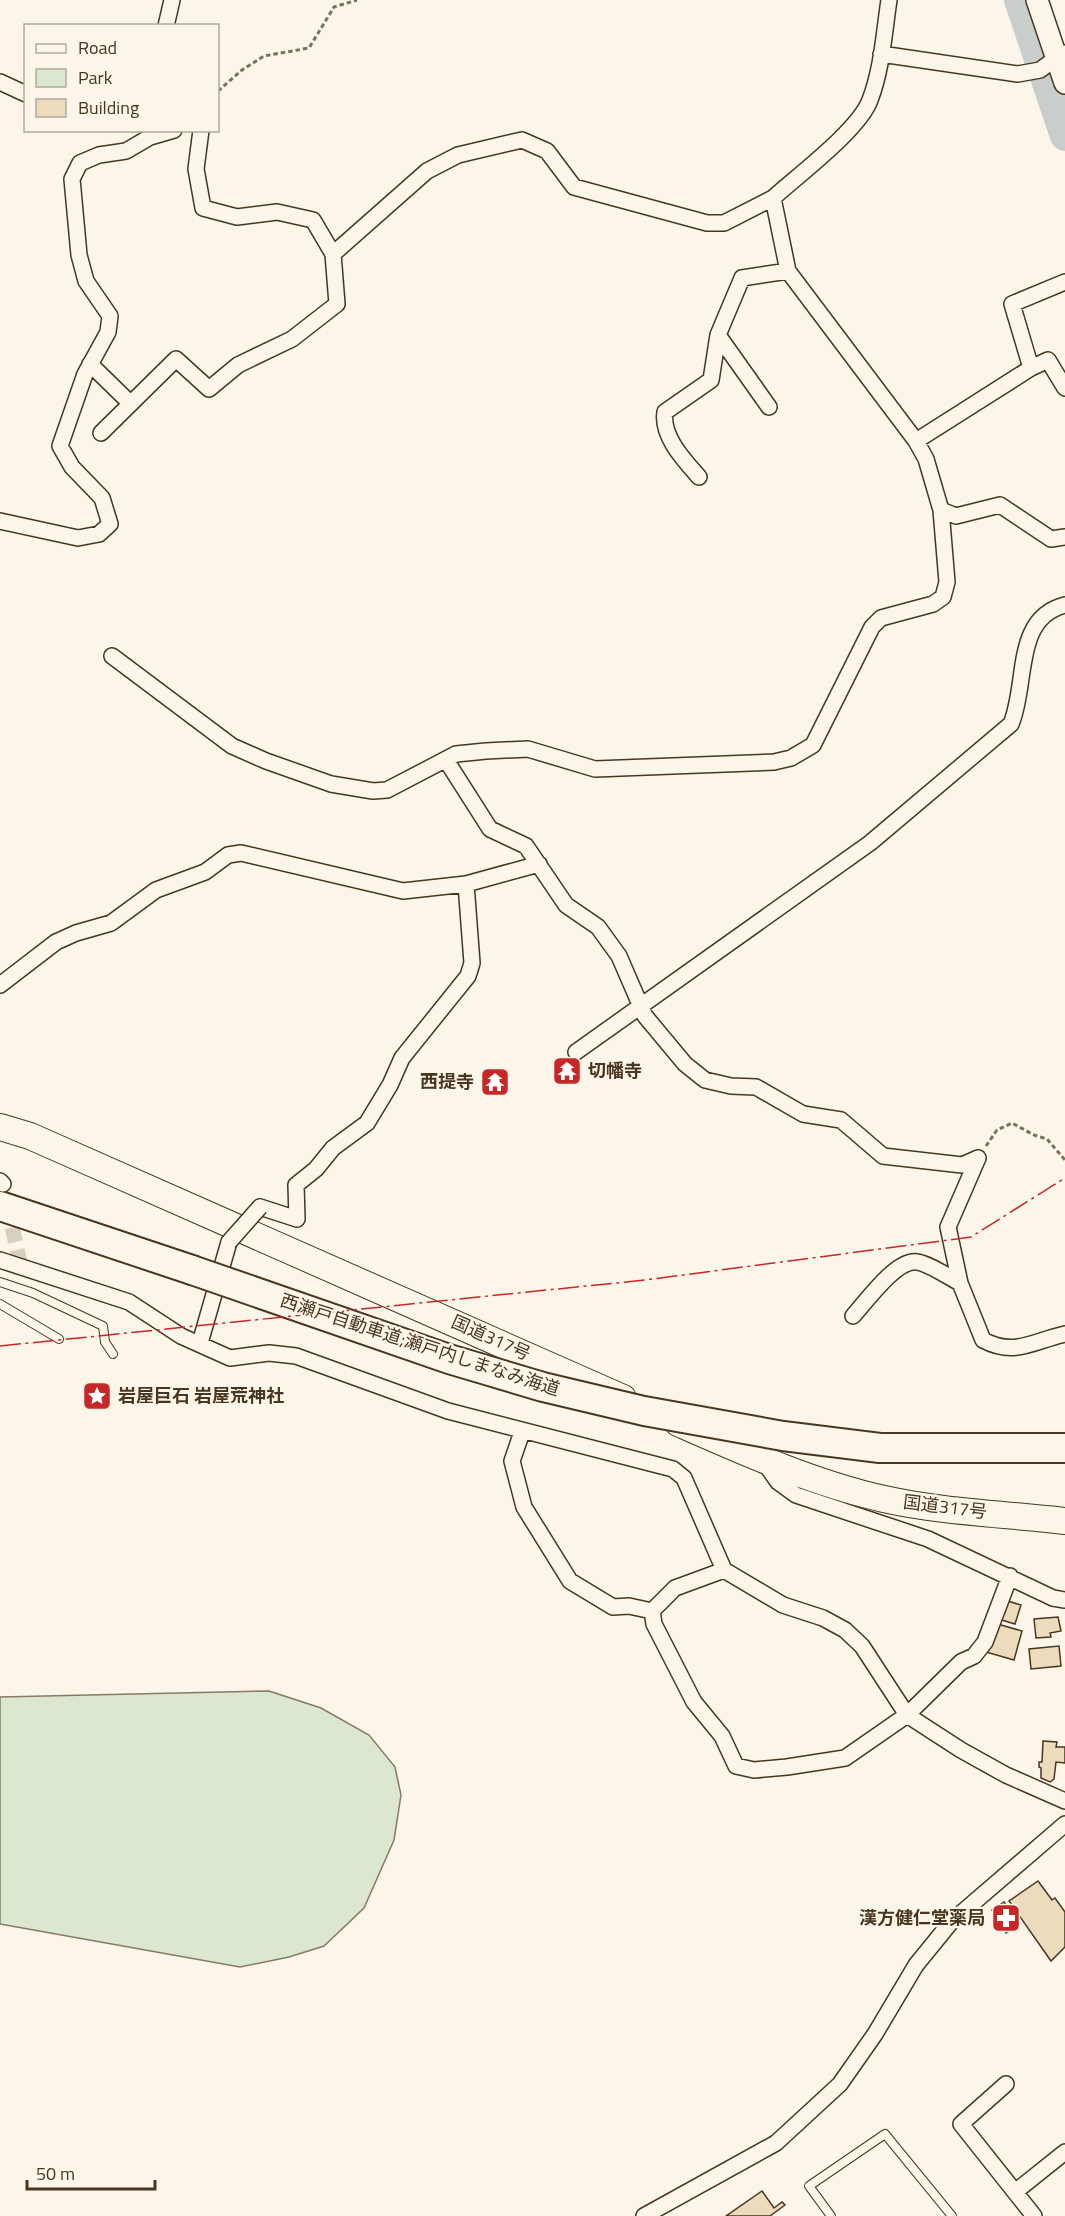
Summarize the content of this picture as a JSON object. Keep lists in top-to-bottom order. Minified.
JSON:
{"streets":{"highway":["国道317号","西瀬戸自動車道;瀬戸内しまなみ海道"]},"places":{"temple":["切幡寺","西提寺"],"place":["岩屋巨石 岩屋荒神社"],"pharmacy":["漢方健仁堂薬局"]},"legend":["Road","Park","Building"],"scale_bar":"50 m"}
